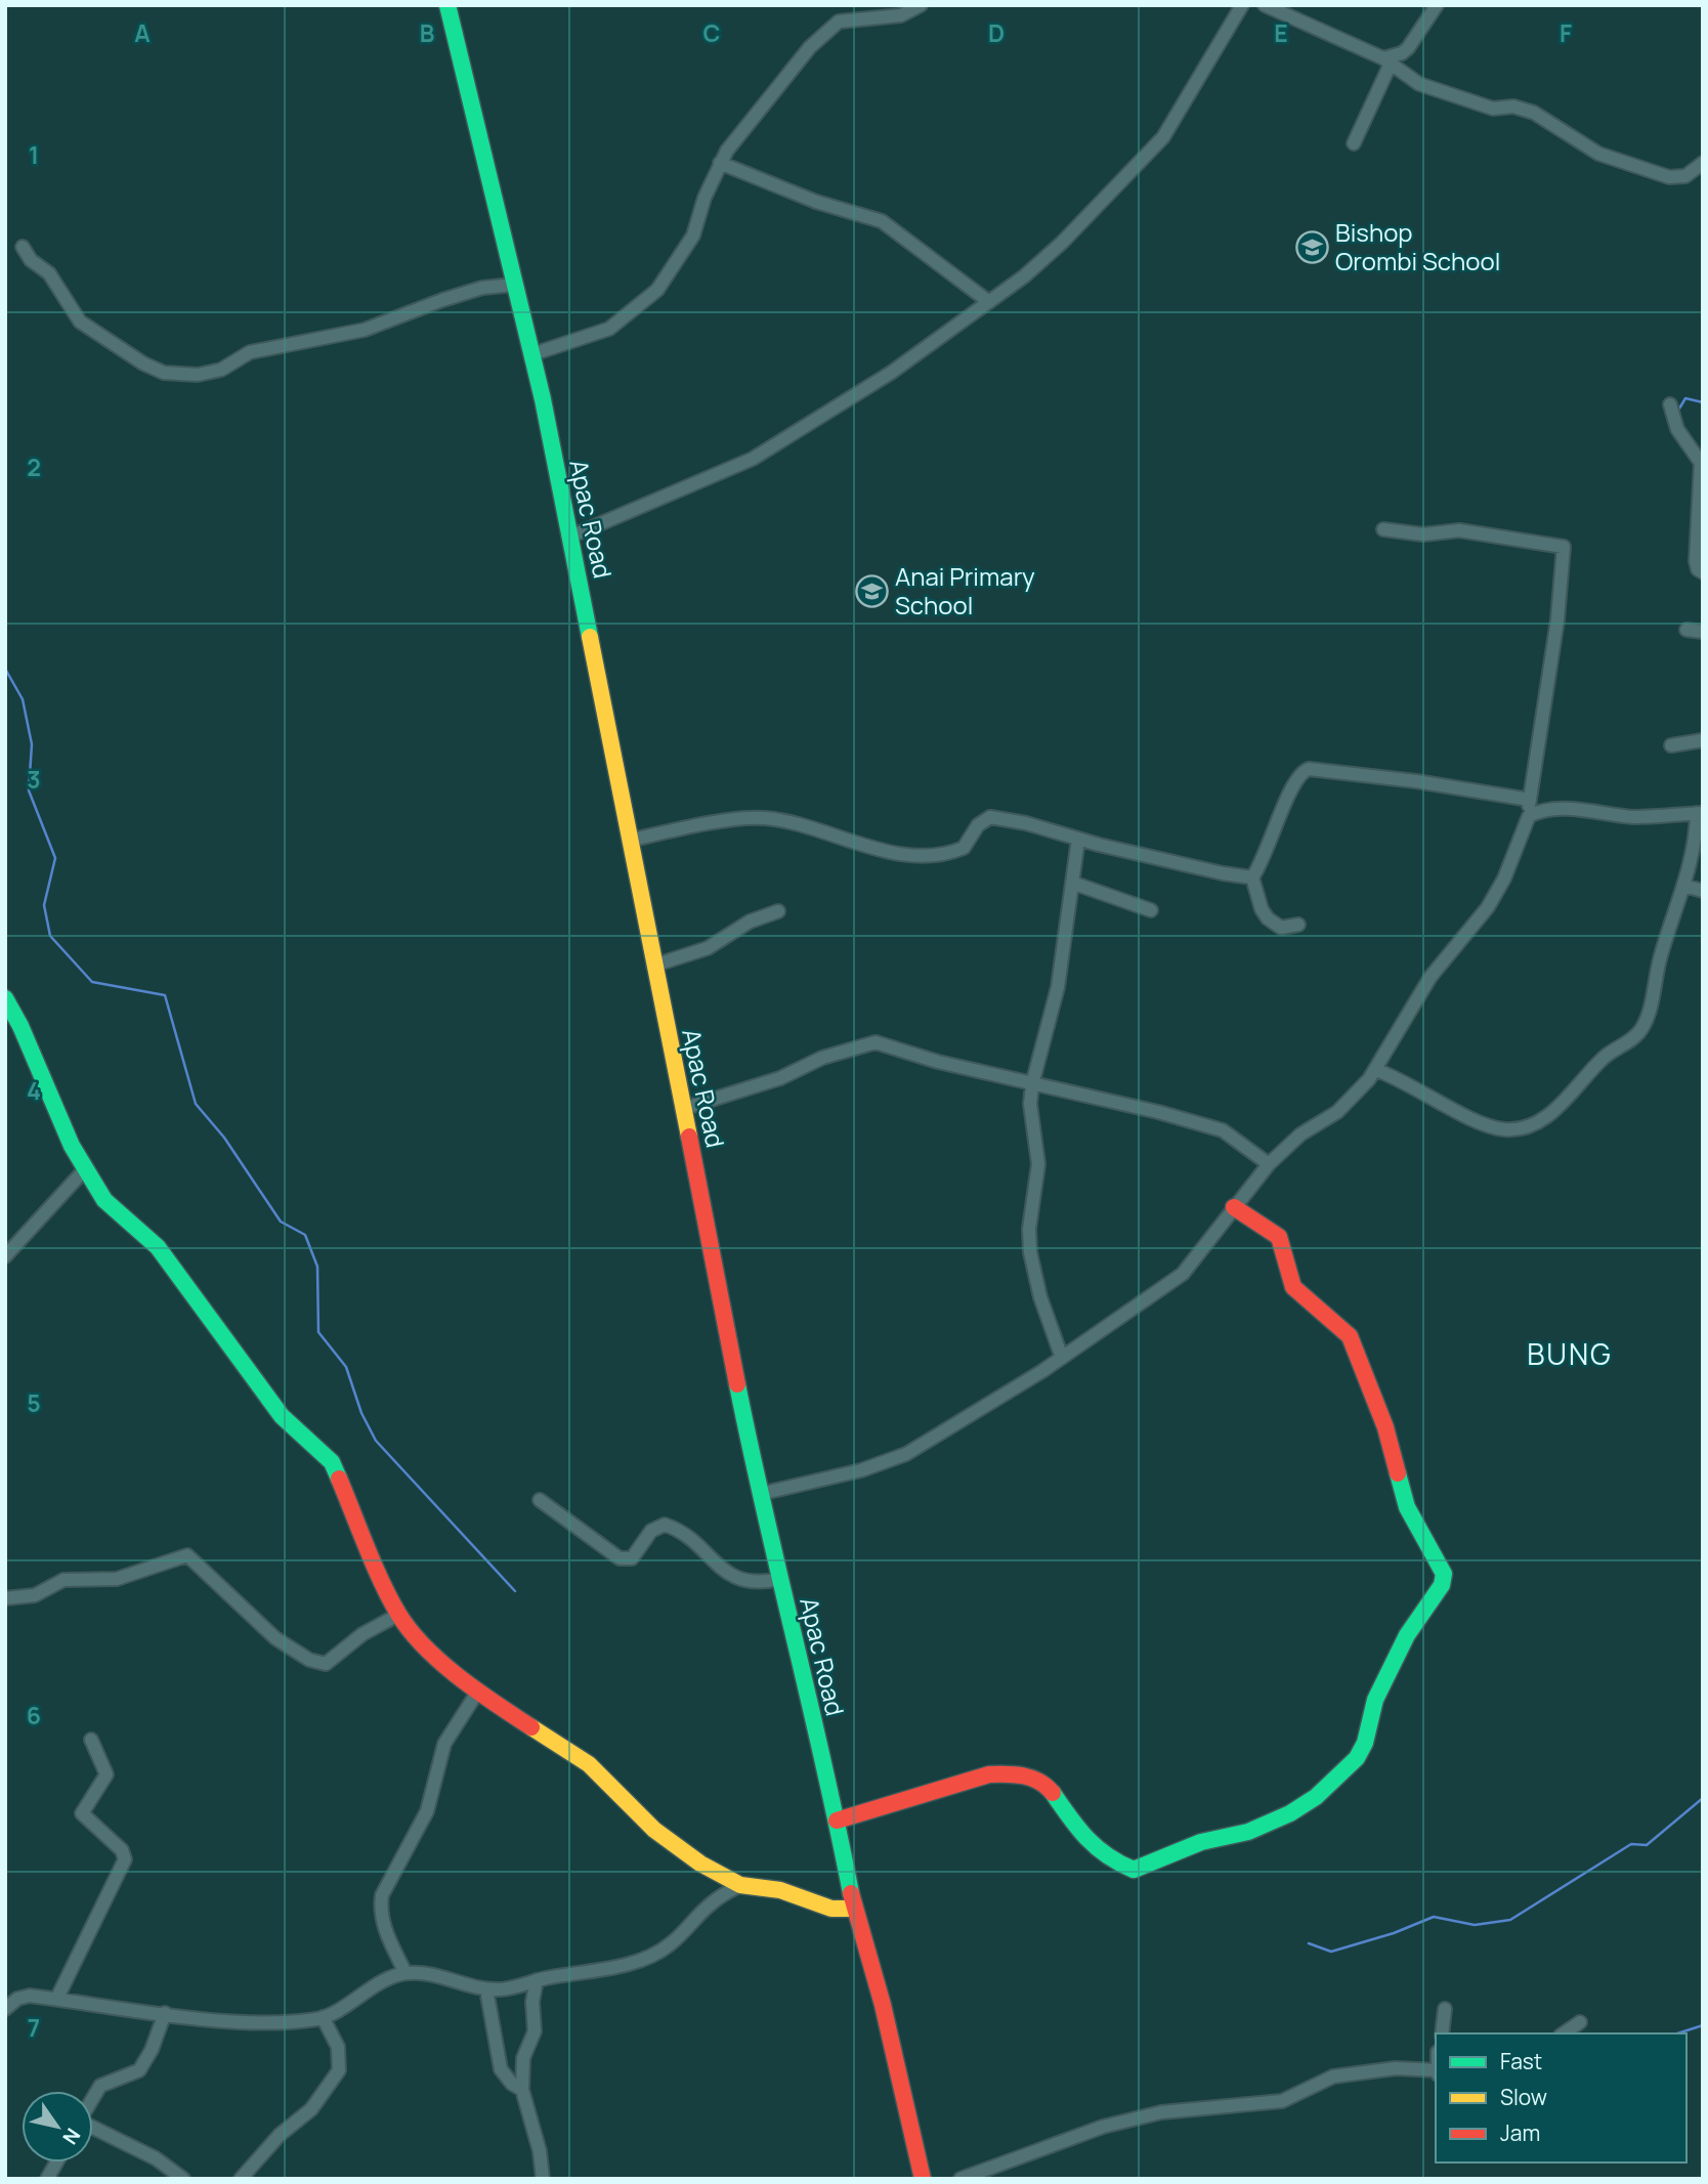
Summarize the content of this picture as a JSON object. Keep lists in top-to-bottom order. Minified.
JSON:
{"streets":{"street":["Apac Road"]},"districts":["BUNG"],"places":{"school or university":["Bishop Orombi School","Anai Primary School"]},"legend":["Fast","Slow","Jam"],"north":"bottom right","grid":{"columns":["A","B","C","D","E","F"],"rows":["1","2","3","4","5","6","7"]}}
